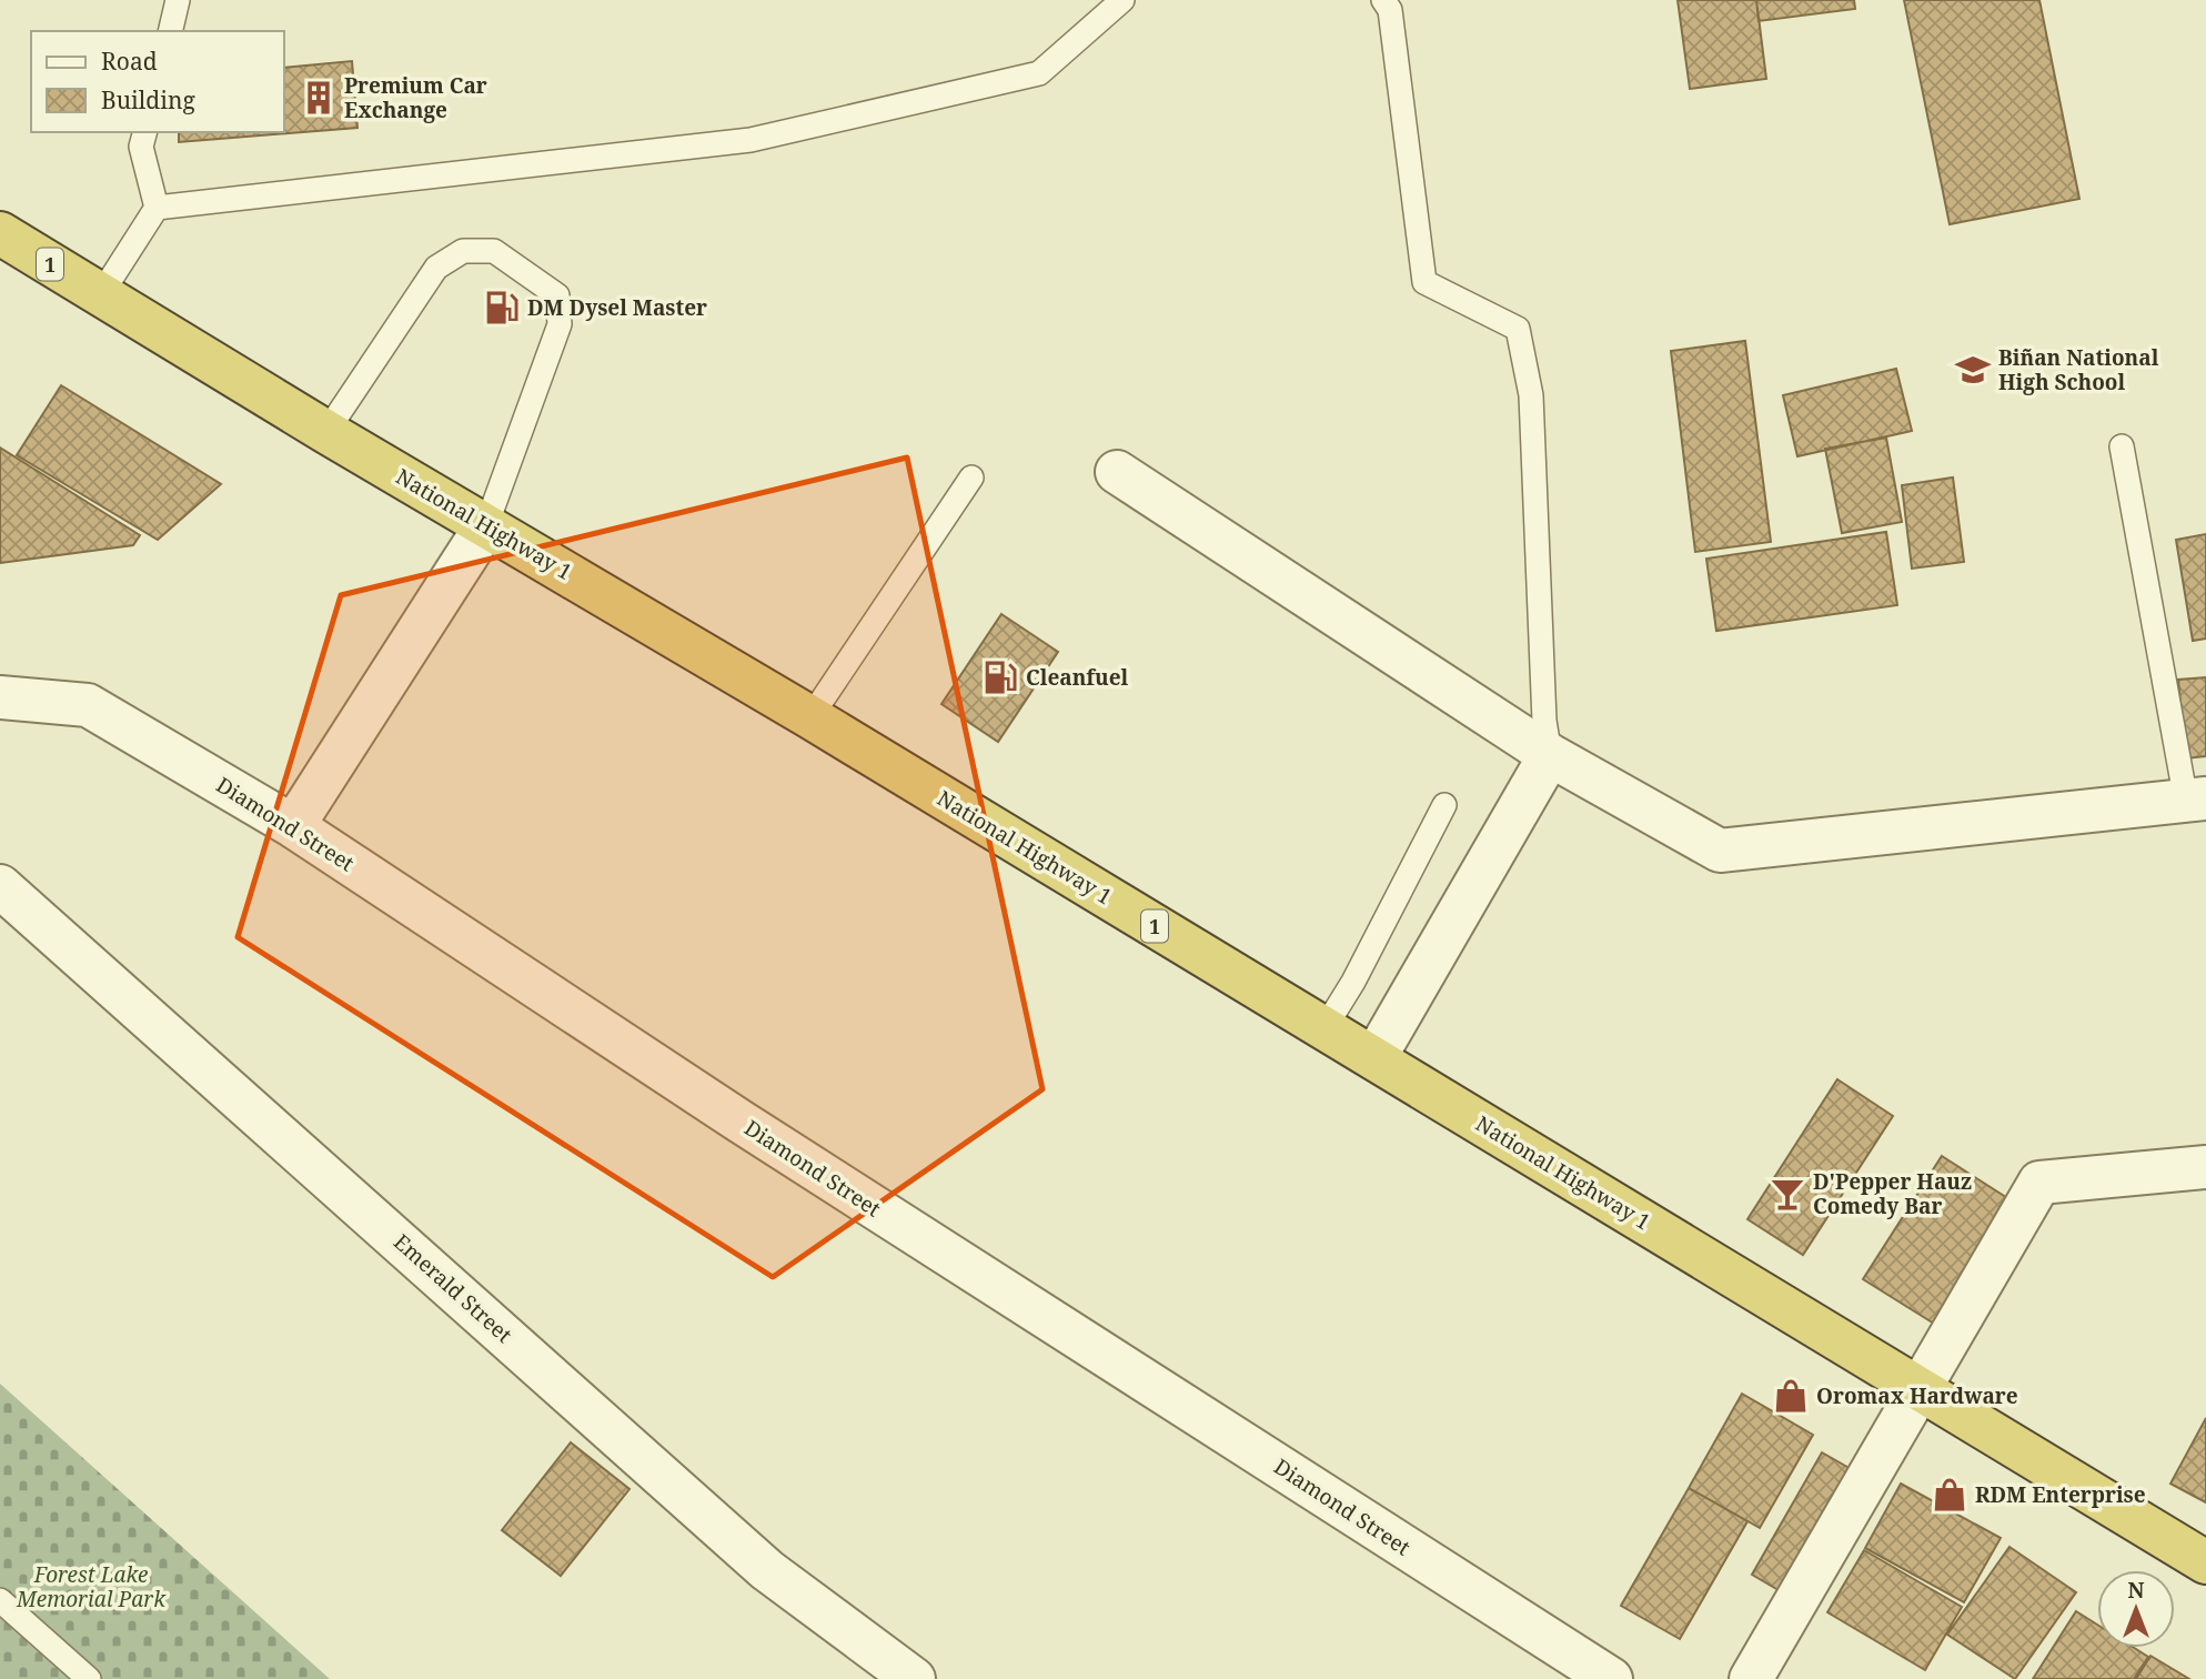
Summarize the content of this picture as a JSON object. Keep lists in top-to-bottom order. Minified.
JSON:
{"streets":{"highway":["1","National Highway 1"],"street":["Diamond Street","Emerald Street"]},"parks":["Forest Lake Memorial Park"],"places":{"building":["Premium Car Exchange"],"fuel station":["DM Dysel Master","Cleanfuel"],"school or university":["Biñan National High School"],"bar":["D'Pepper Hauz Comedy Bar"],"shop":["Oromax Hardware","RDM Enterprise"]},"legend":["Road","Building"],"north":"top"}
